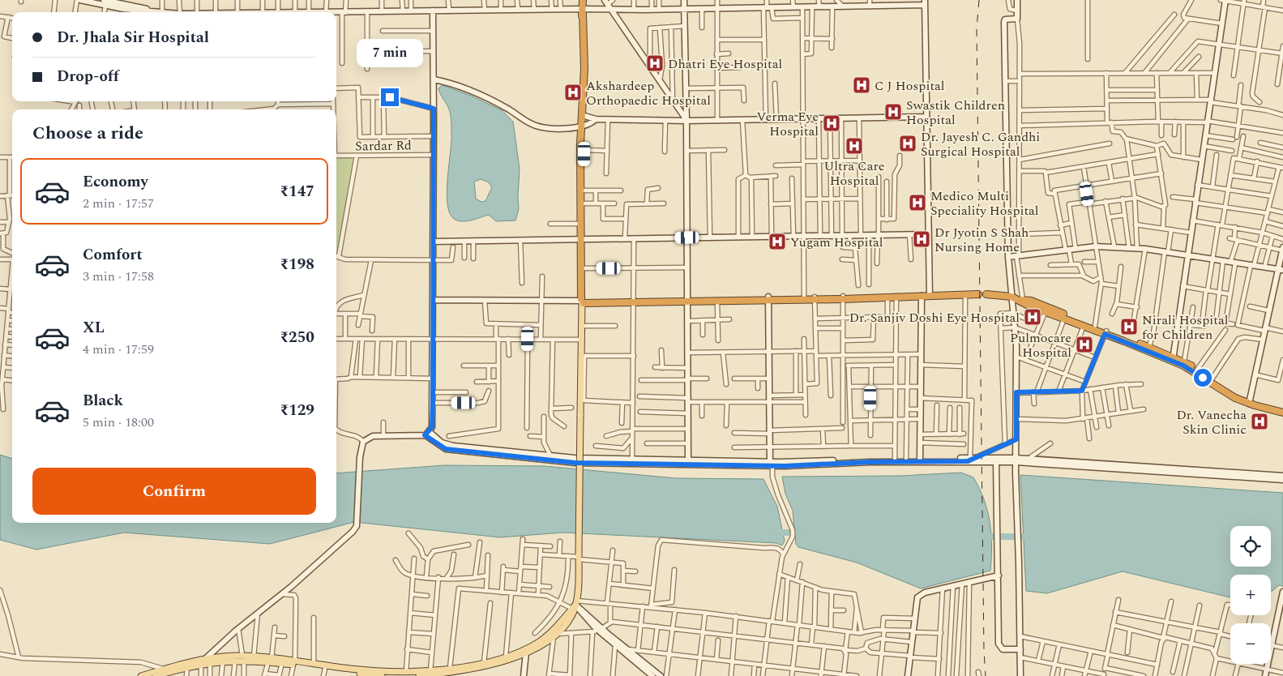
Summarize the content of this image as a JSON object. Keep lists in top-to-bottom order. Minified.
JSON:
{"streets":{"street":["Sardar Rd"]},"places":{"hospital":["Dhatri Eye Hospital","C J Hospital","Akshardeep Orthopaedic Hospital","Swastik Children Hospital","Verma Eye Hospital","Dr. Jayesh C. Gandhi Surgical Hospital","Ultra Care Hospital","Medico Multi Speciality Hospital","Dr Jyotin S Shah Nursing Home","Yugam Hospital","Dr. Sanjiv Doshi Eye Hospital","Nirali Hospital for Children","Pulmocare Hospital","Dr. Vanecha Skin Clinic"]},"page":{"banner":["Dr. Jhala Sir Hospital","Drop-off"],"bubble":"7 min","heading":"Choose a ride","list":[{"name":"Economy","note":"2 min · 17:57","value":"₹147"},{"name":"Comfort","note":"3 min · 17:58","value":"₹198"},{"name":"XL","note":"4 min · 17:59","value":"₹250"},{"name":"Black","note":"5 min · 18:00","value":"₹129"}],"buttons":"Confirm","map_buttons":["+","−"]}}
